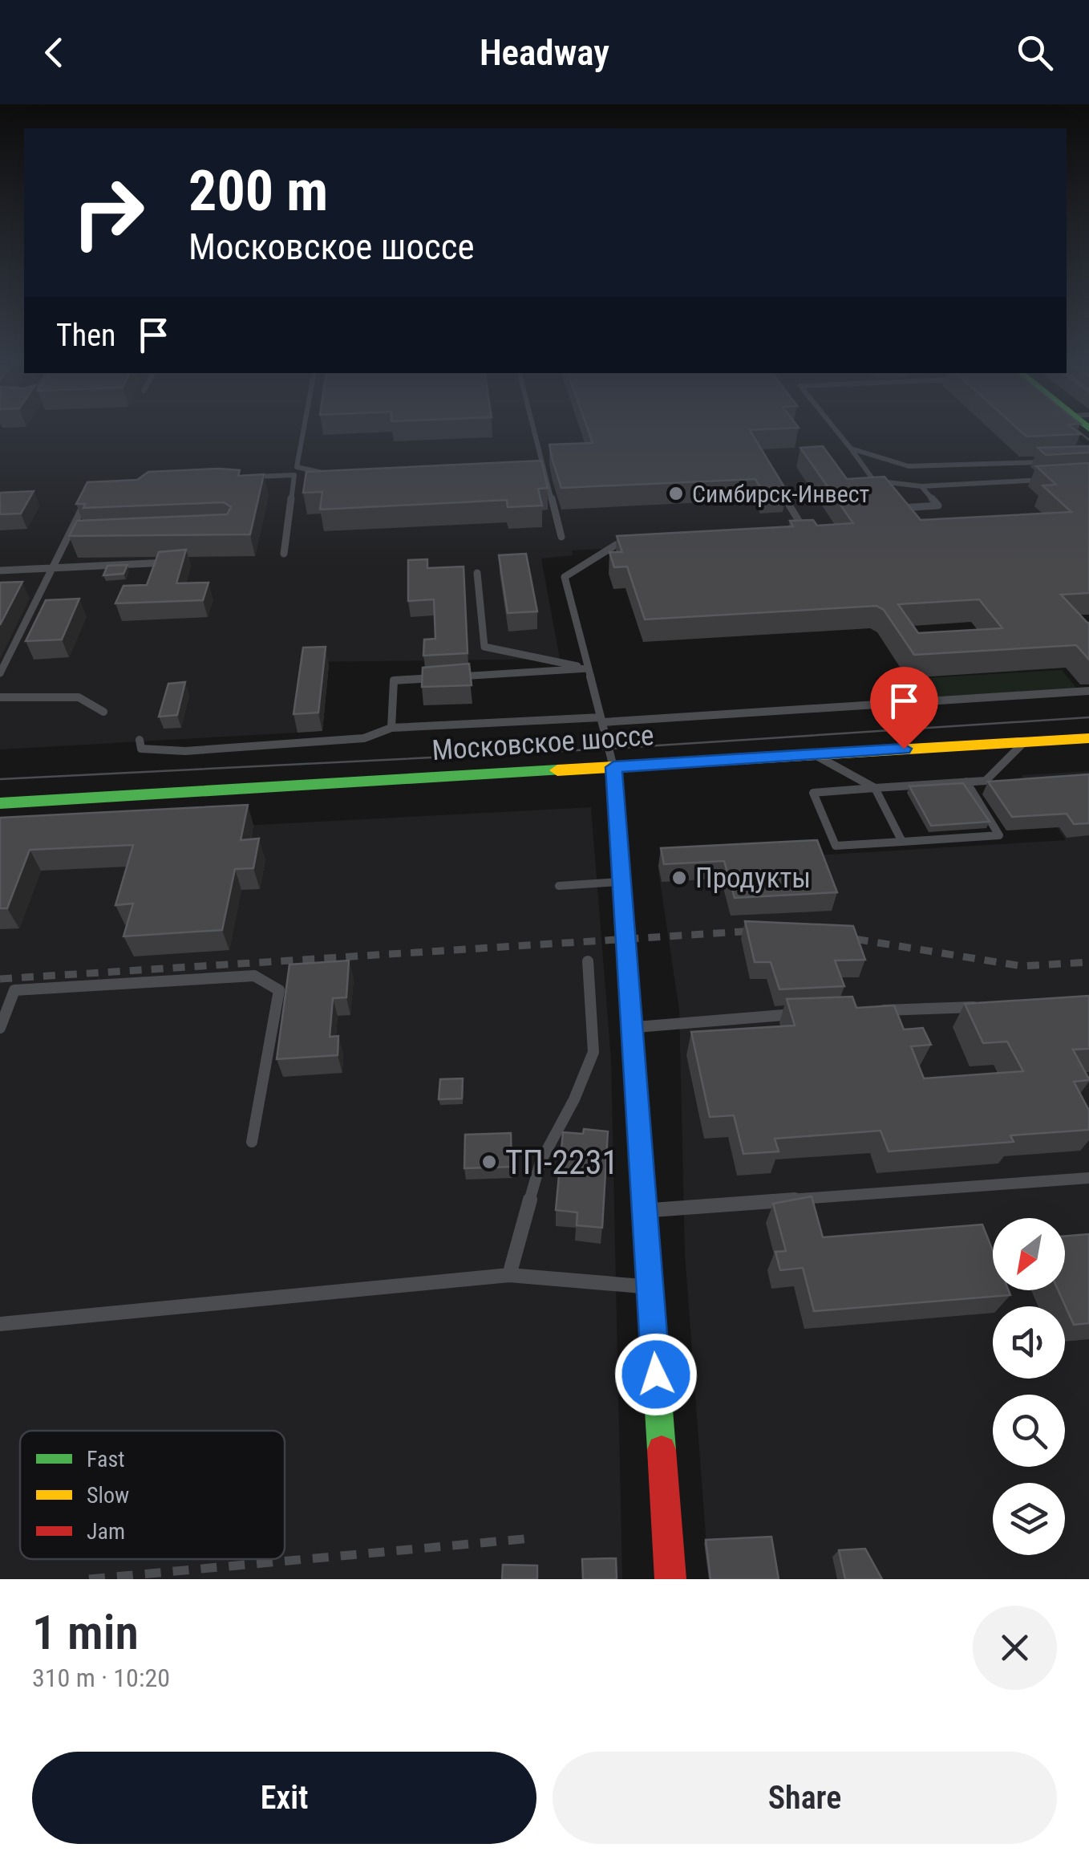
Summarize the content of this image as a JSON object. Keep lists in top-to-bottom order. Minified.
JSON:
{"streets":{"main road":["Московское шоссе"]},"places":["Симбирск-Инвест","Продукты","ТП-2231"],"legend":["Fast","Slow","Jam"],"north":"bottom left","page":{"header":"Headway","turn":["200 m","Московское шоссе"],"then":"Then","heading":["1 min","310 m · 10:20"],"buttons":["Exit","Share"]}}
